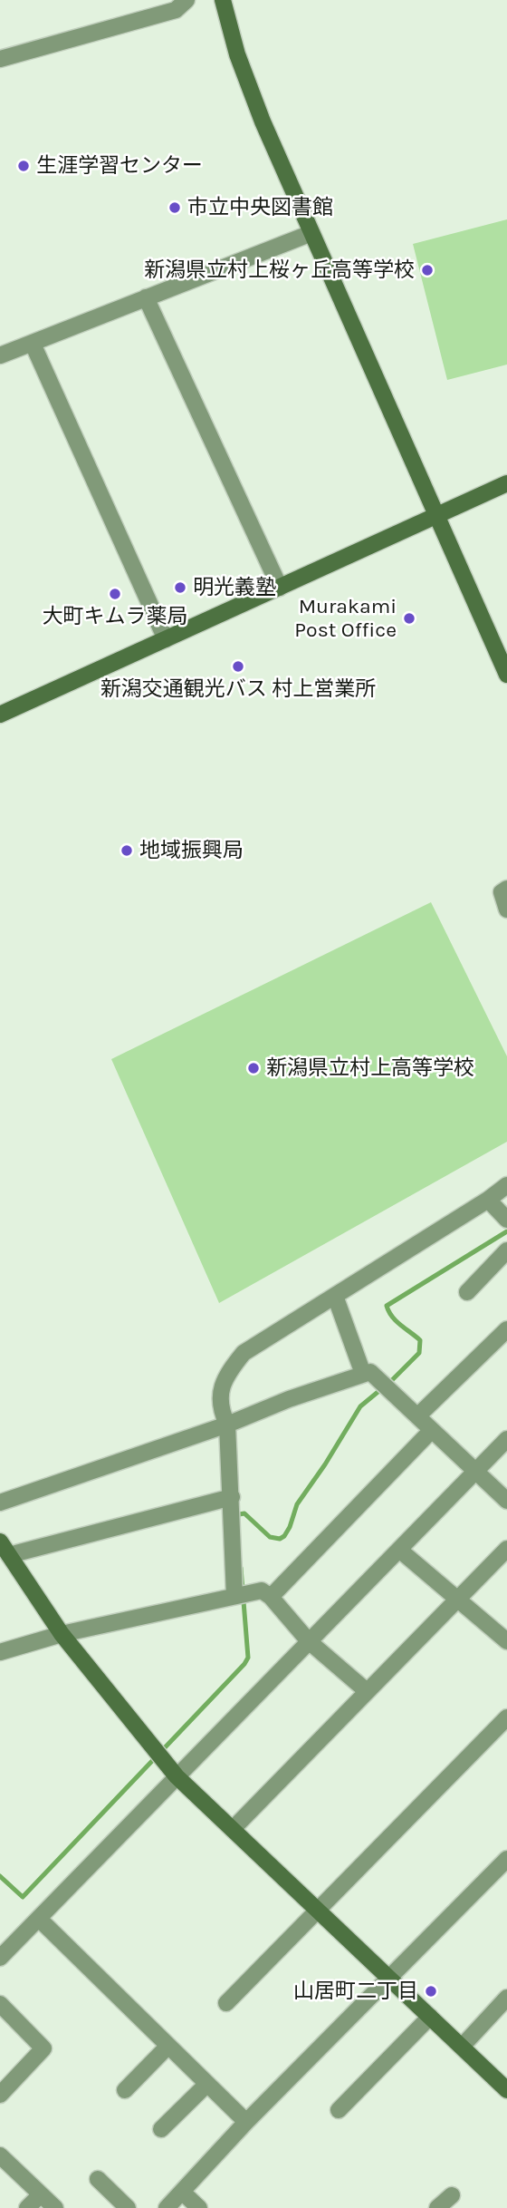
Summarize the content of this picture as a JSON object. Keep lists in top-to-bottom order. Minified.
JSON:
{"places":["生涯学習センター","市立中央図書館","新潟県立村上桜ヶ丘高等学校","明光義塾","大町キムラ薬局","Murakami Post Office","新潟交通観光バス 村上営業所","地域振興局","新潟県立村上高等学校","山居町二丁目"]}
